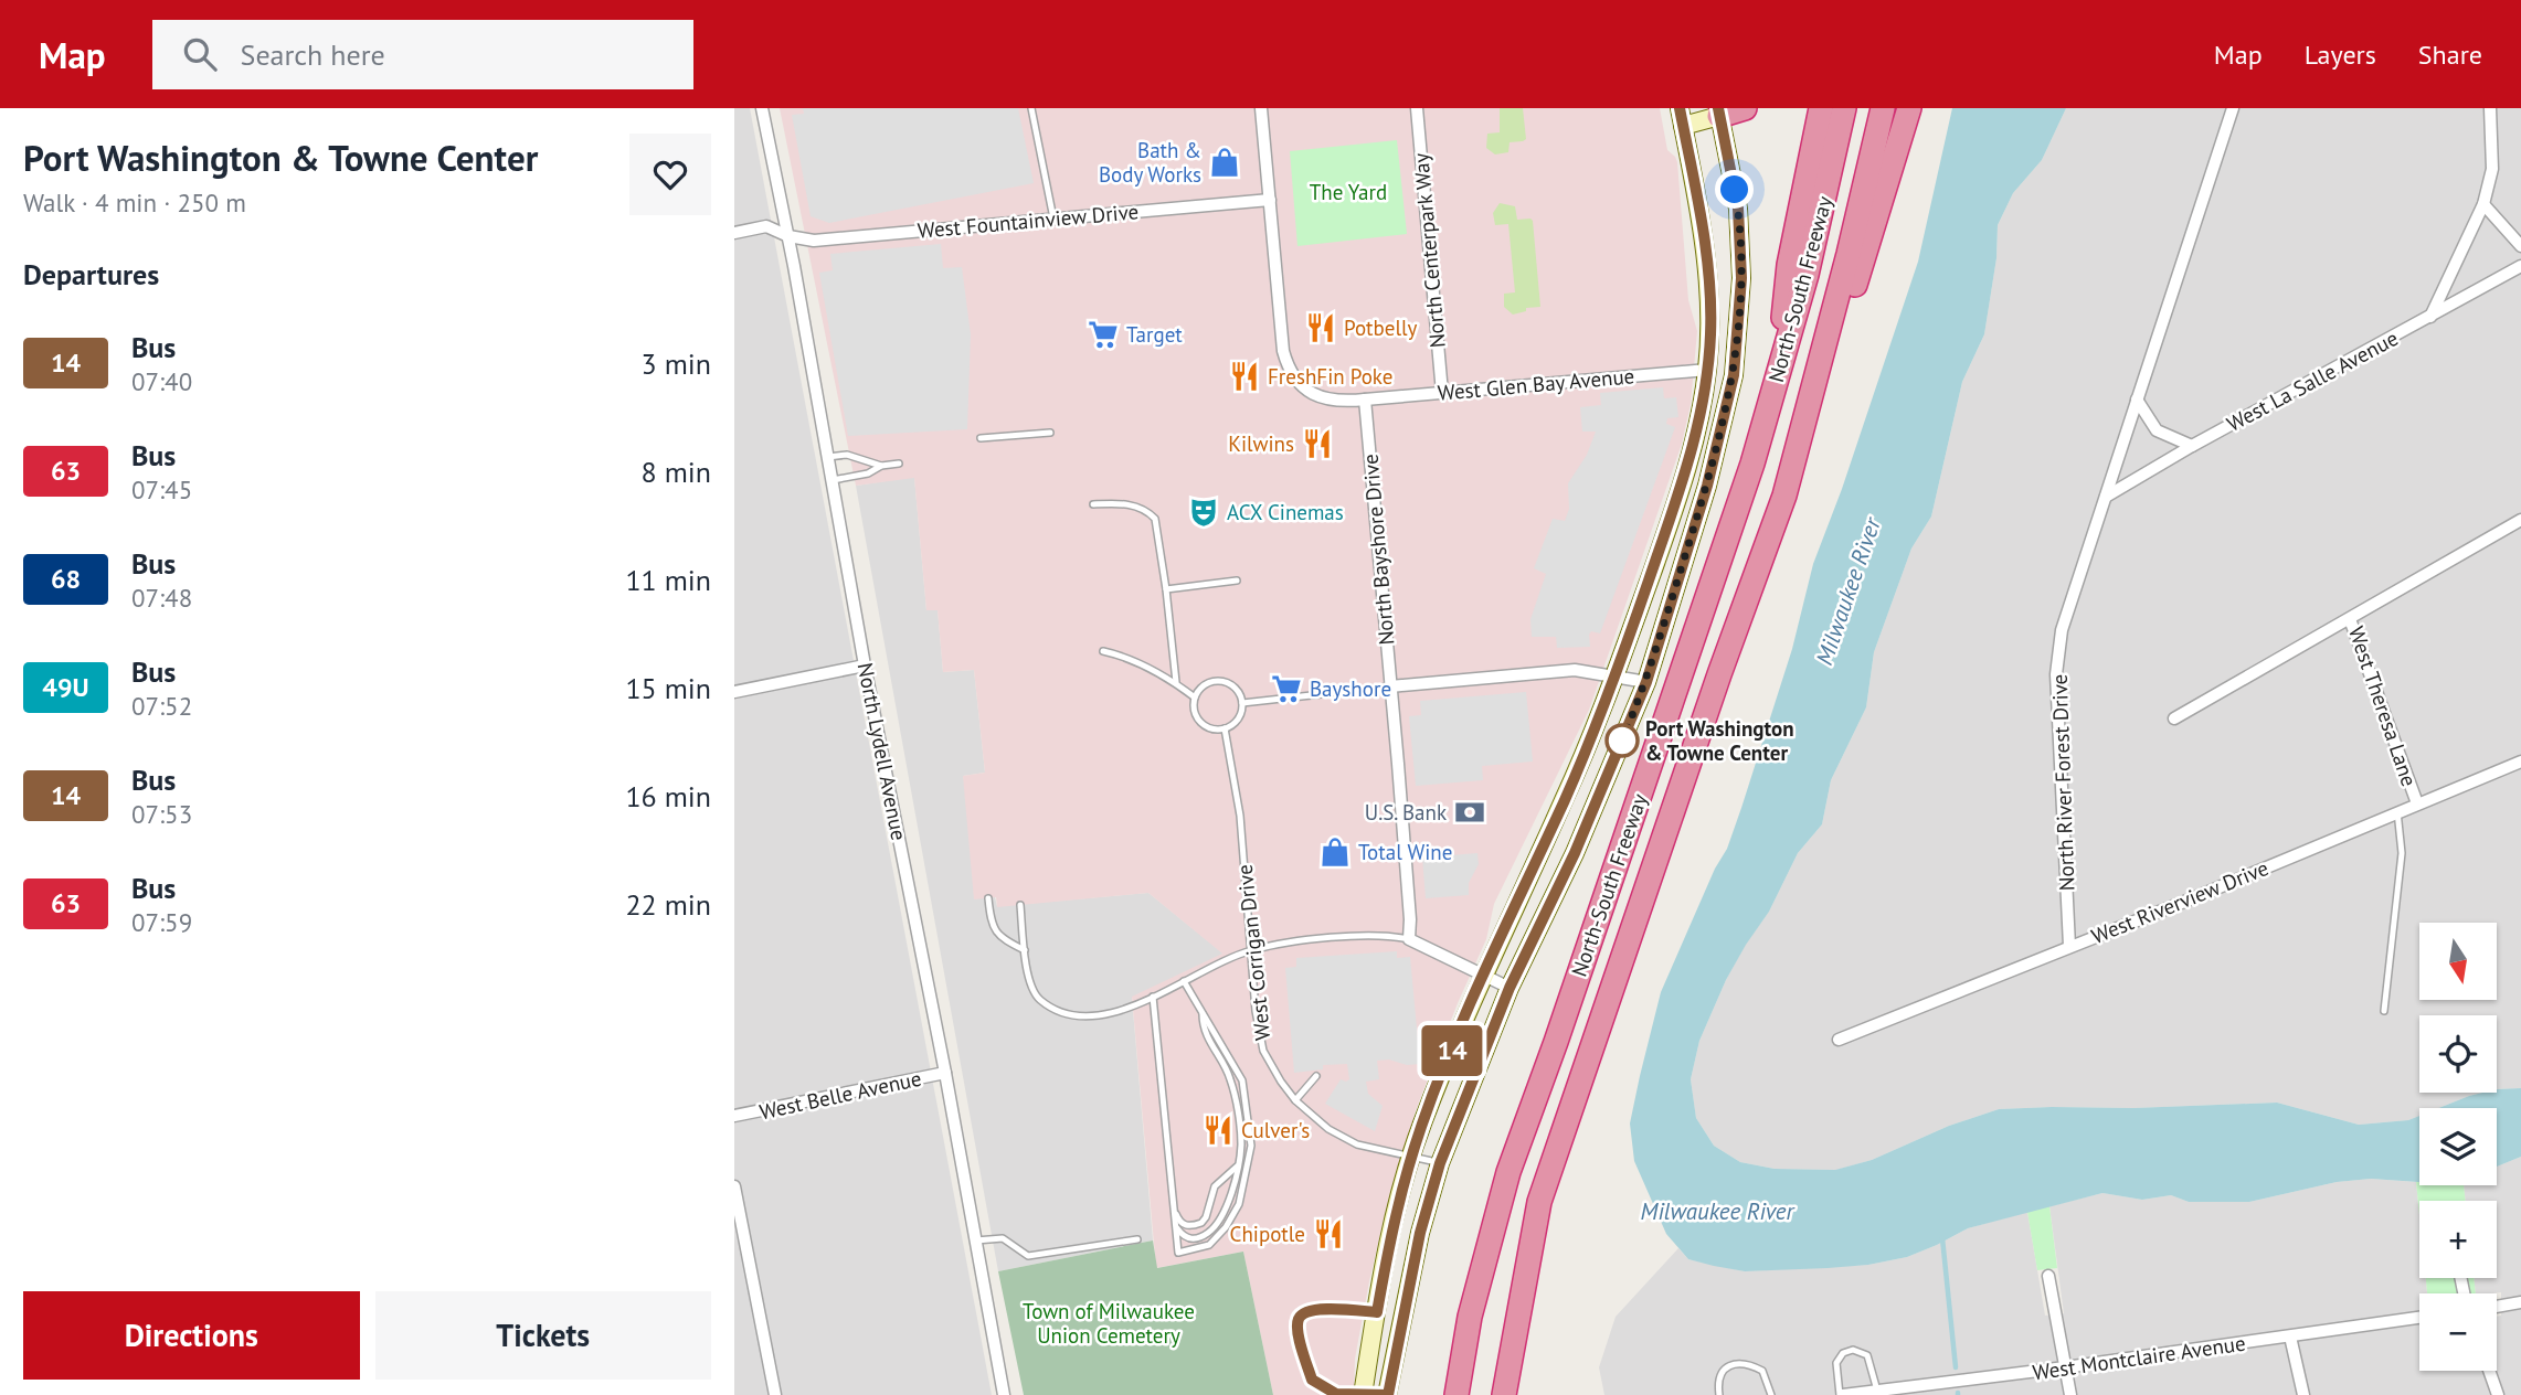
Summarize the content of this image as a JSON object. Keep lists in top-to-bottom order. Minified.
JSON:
{"streets":{"highway":["North-South Freeway"],"street":["West Fountainview Drive","North Centerpark Way","West La Salle Avenue","West Glen Bay Avenue","North Bayshore Drive","West Theresa Lane","North Lydell Avenue","North River Forest Drive","West Riverview Drive","West Belle Avenue","West Montclaire Avenue"],"lane":["West Corrigan Drive"]},"crossings":[["West Fountainview Drive","North Lydell Avenue"],["North Centerpark Way","West Glen Bay Avenue"],["West La Salle Avenue","North River Forest Drive"],["West Glen Bay Avenue","North Bayshore Drive"],["West Theresa Lane","West Riverview Drive"],["North Lydell Avenue","West Belle Avenue"],["North River Forest Drive","West Riverview Drive"]],"water":["Milwaukee River"],"parks":["The Yard","Town of Milwaukee Union Cemetery"],"places":{"shop":["Bath & Body Works","Total Wine"],"restaurant":["Potbelly","FreshFin Poke","Kilwins","Culver's","Chipotle"],"supermarket":["Target","Bayshore"],"theatre":["ACX Cinemas"],"other":["Port Washington & Towne Center"],"bank":["U.S. Bank"]},"lines":["bus line 14"],"north":"bottom","page":{"header":"Map","search":"Search here","nav":["Map","Layers","Share"],"heading":[["Port Washington & Towne Center","Walk · 4 min · 250 m"],"Departures"],"on_map":"14","list":[{"mark":"14","name":"Bus","note":"07:40","value":"3 min"},{"mark":"63","name":"Bus","note":"07:45","value":"8 min"},{"mark":"68","name":"Bus","note":"07:48","value":"11 min"},{"mark":"49U","name":"Bus","note":"07:52","value":"15 min"},{"mark":"14","name":"Bus","note":"07:53","value":"16 min"},{"mark":"63","name":"Bus","note":"07:59","value":"22 min"}],"map_buttons":["+","−"],"buttons":["Directions","Tickets"]}}
